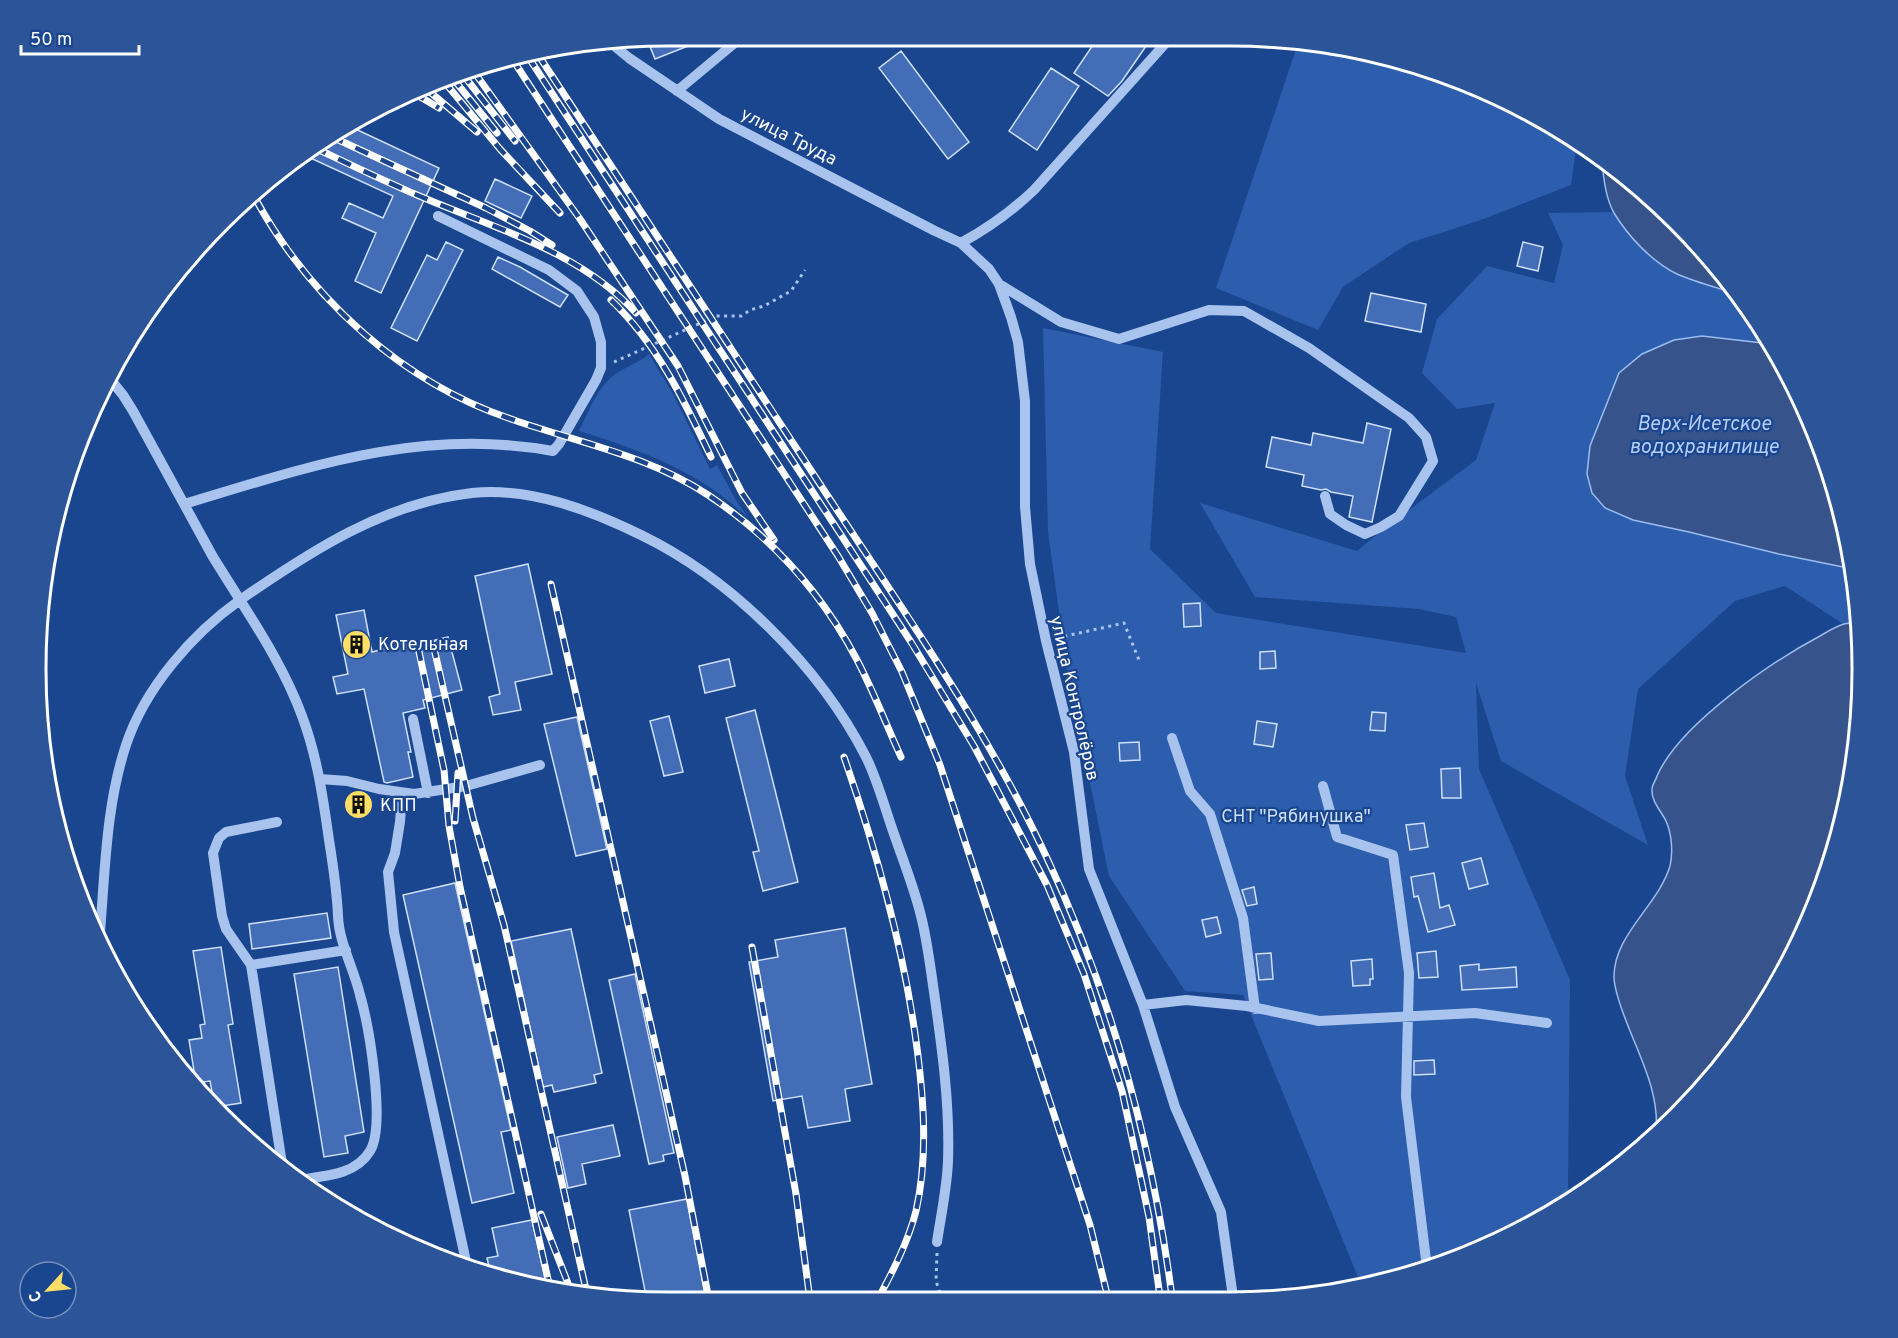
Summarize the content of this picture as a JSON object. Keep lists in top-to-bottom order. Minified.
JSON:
{"streets":{"street":["улица Труда","улица Контролёров"]},"crossings":[["улица Труда","улица Контролёров"]],"water":["Верх-Исетское водохранилище"],"parks":["СНТ \"Рябинушка\""],"places":{"building":["Котельная","КПП"]},"scale_bar":"50 m","north":"bottom left"}
